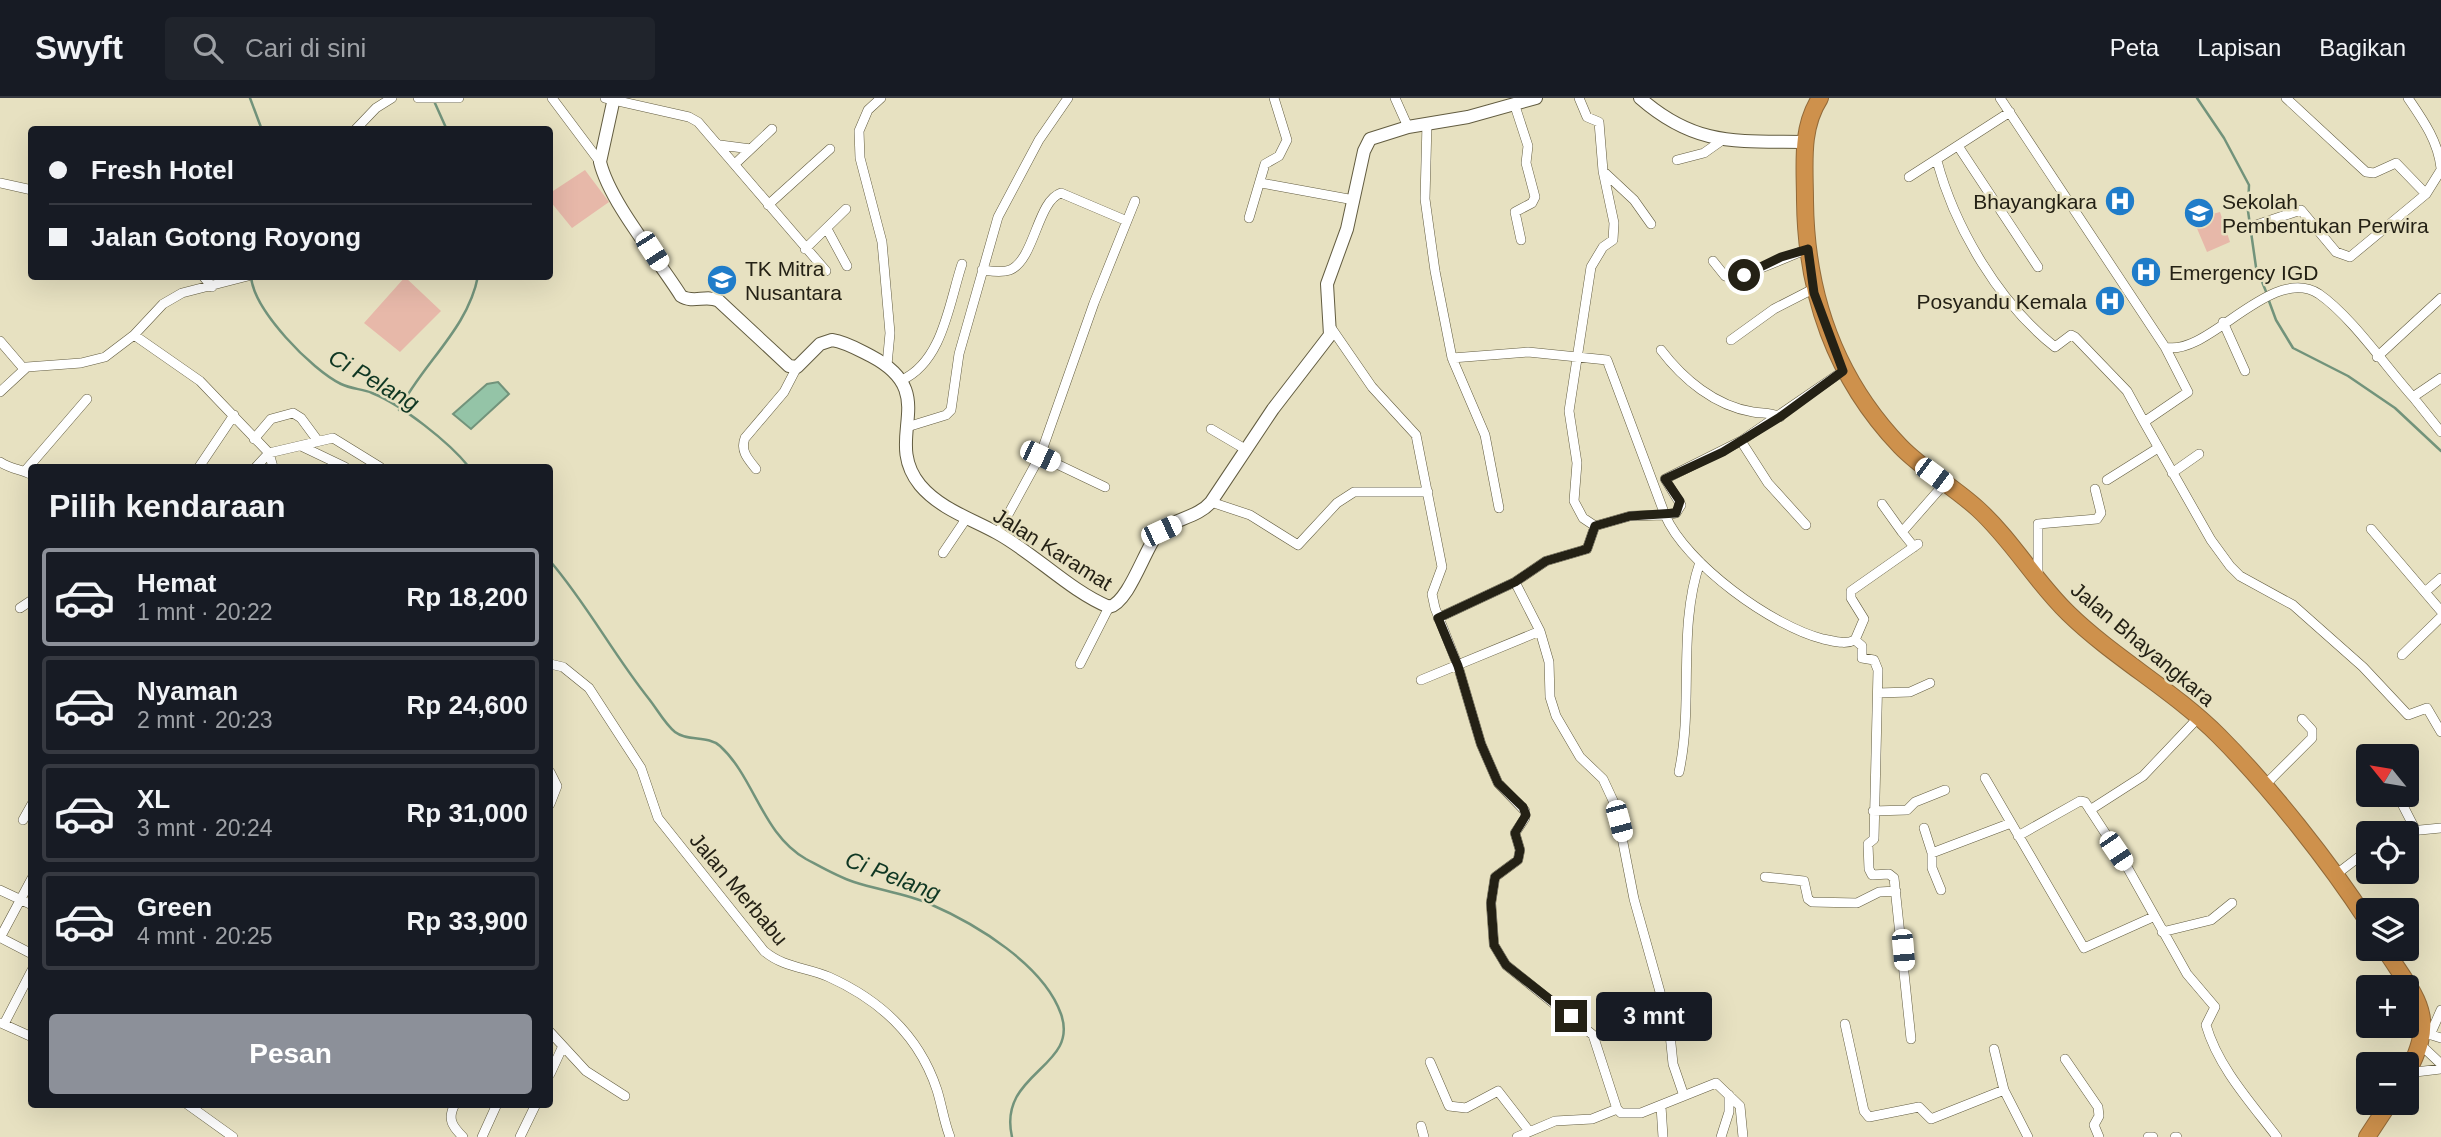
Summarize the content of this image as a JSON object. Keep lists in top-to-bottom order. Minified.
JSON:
{"streets":{"highway":["Jalan Bhayangkara"],"street":["Jalan Karamat","Jalan Merbabu"]},"water":["Ci Pelang"],"places":{"hospital":["Bhayangkara","Emergency IGD","Posyandu Kemala"],"school or university":["Sekolah Pembentukan Perwira","TK Mitra Nusantara"]},"north":"top left","page":{"header":"Swyft","search":"Cari di sini","nav":["Peta","Lapisan","Bagikan"],"banner":["Fresh Hotel","Jalan Gotong Royong"],"heading":"Pilih kendaraan","list":[{"name":"Hemat","note":"1 mnt · 20:22","value":"Rp 18,200"},{"name":"Nyaman","note":"2 mnt · 20:23","value":"Rp 24,600"},{"name":"XL","note":"3 mnt · 20:24","value":"Rp 31,000"},{"name":"Green","note":"4 mnt · 20:25","value":"Rp 33,900"}],"map_buttons":["+","−"],"bubble":"3 mnt","buttons":"Pesan"}}
